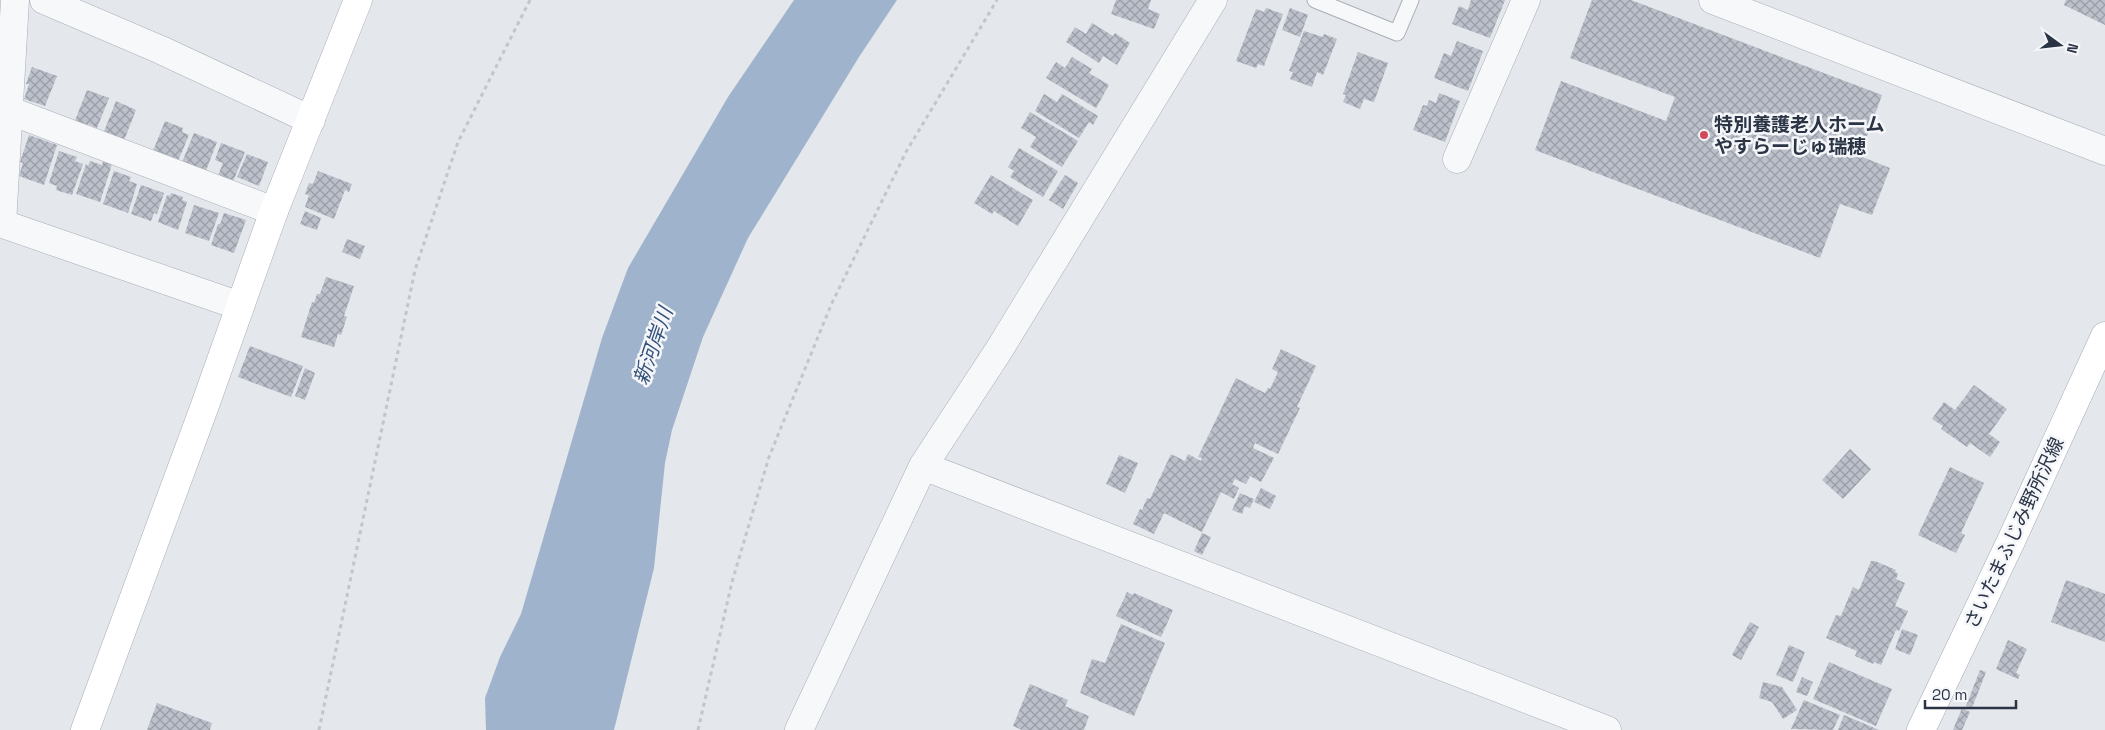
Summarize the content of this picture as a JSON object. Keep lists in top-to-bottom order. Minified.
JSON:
{"streets":{"street":["さいたまふじみ野所沢線"]},"water":["新河岸川"],"places":["特別養護老人ホーム やすらーじゅ瑞穂"],"scale_bar":"20 m","north":"right"}
